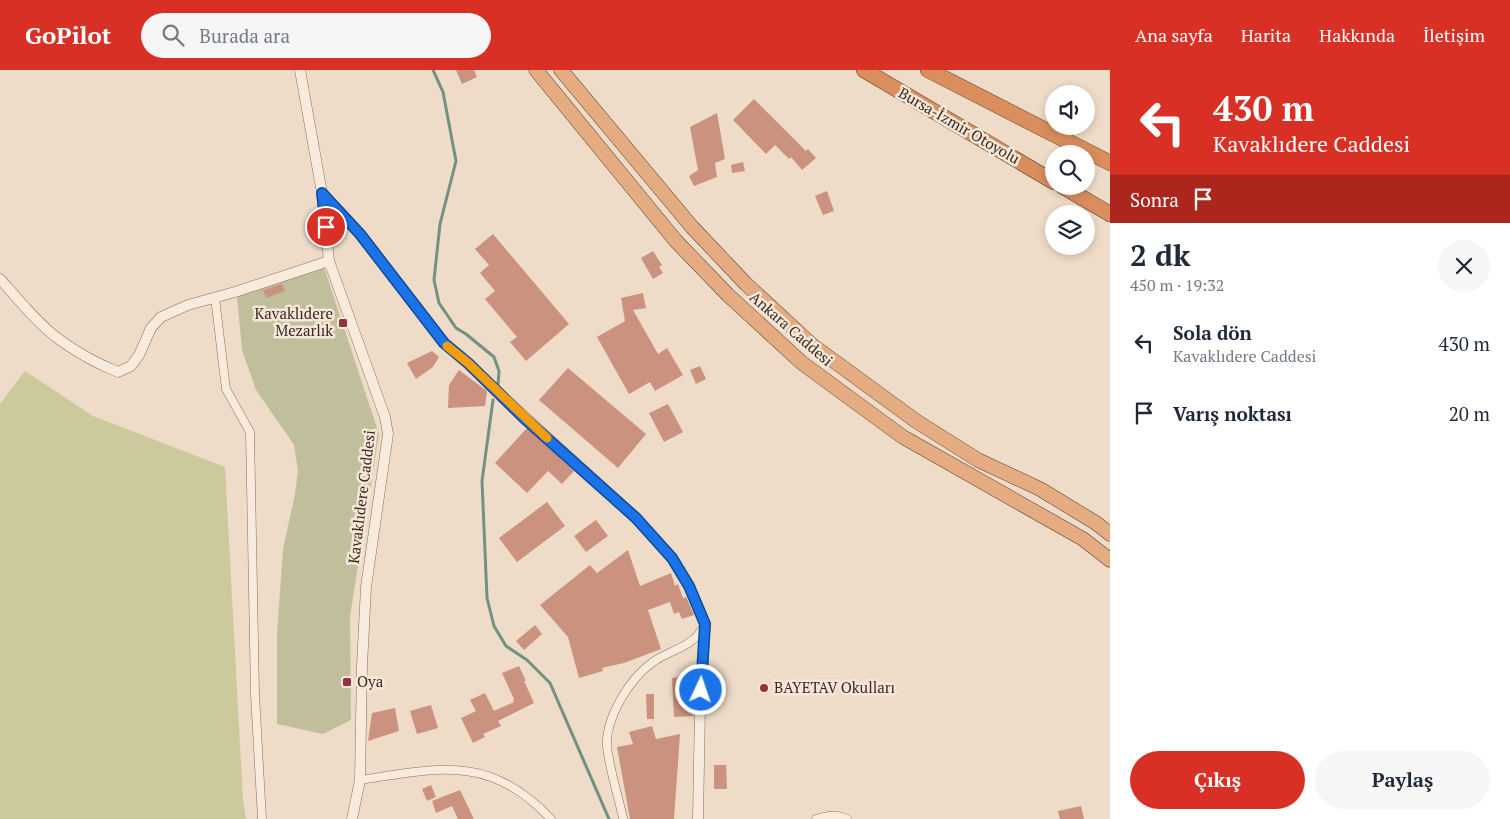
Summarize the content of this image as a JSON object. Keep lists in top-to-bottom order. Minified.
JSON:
{"streets":{"highway":["Bursa-İzmir Otoyolu","Ankara Caddesi"],"street":["Kavaklıdere Caddesi"]},"places":{"transit":["Kavaklıdere Mezarlık","Oya"],"other":["BAYETAV Okulları"]},"page":{"header":"GoPilot","search":"Burada ara","nav":["Ana sayfa","Harita","Hakkında","İletişim"],"turn":["430 m","Kavaklıdere Caddesi"],"then":"Sonra","heading":["2 dk","450 m · 19:32"],"list":[{"name":"Sola dön","note":"Kavaklıdere Caddesi","value":"430 m"},{"name":"Varış noktası","value":"20 m"}],"buttons":["Çıkış","Paylaş"]}}
